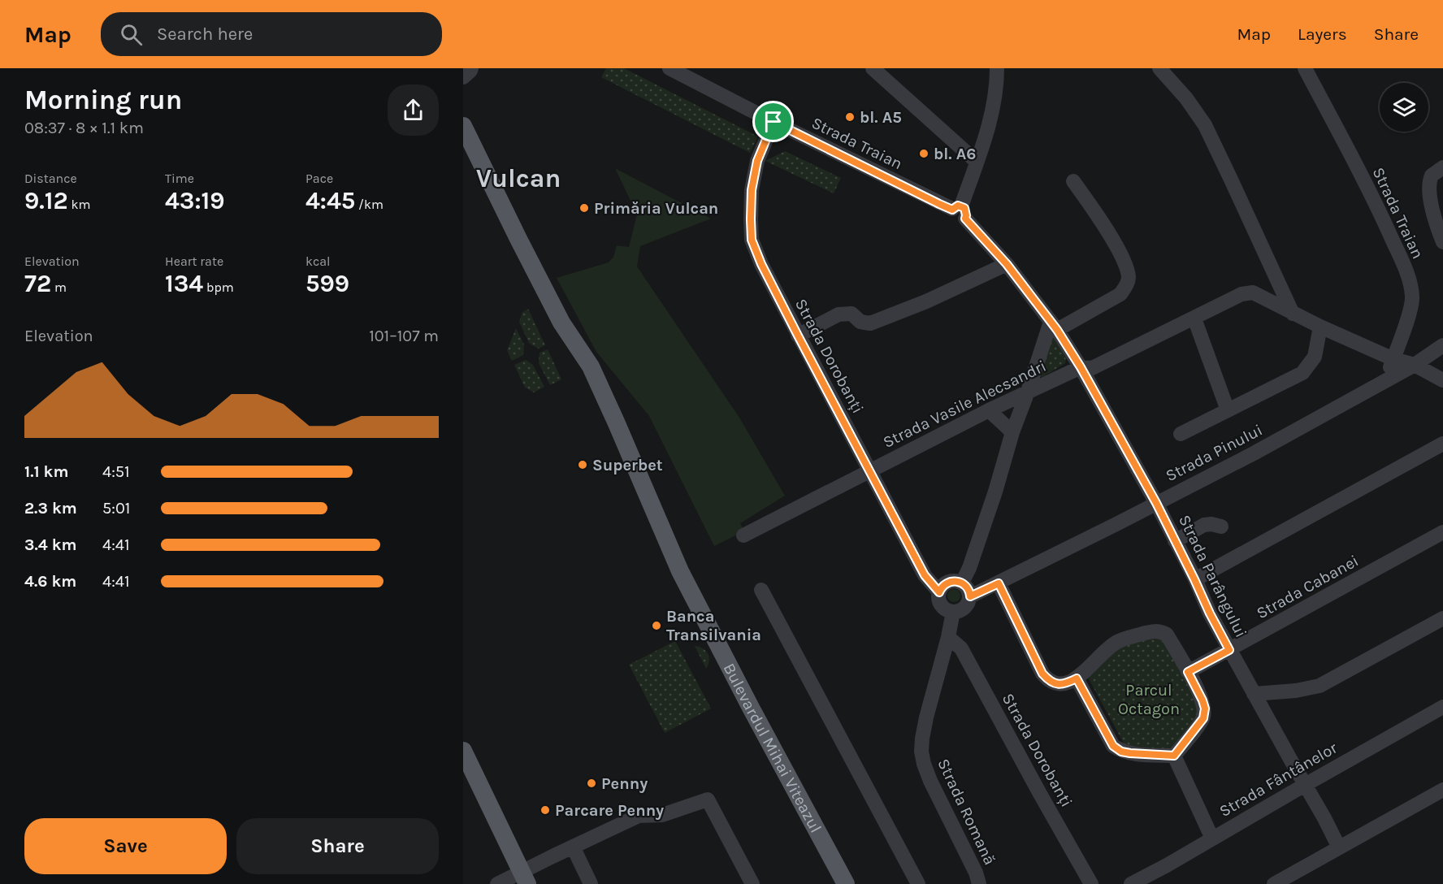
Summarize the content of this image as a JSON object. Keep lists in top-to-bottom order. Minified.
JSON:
{"streets":{"main road":["Bulevardul Mihai Viteazul"],"street":["Strada Traian","Strada Dorobanți","Strada Vasile Alecsandri","Strada Pinului","Strada Parângului","Strada Cabanei","Strada Fântânelor","Strada Romană"]},"crossings":[["Strada Traian","Strada Dorobanți"],["Strada Traian","Strada Vasile Alecsandri"],["Strada Traian","Strada Pinului"],["Strada Traian","Strada Parângului"],["Strada Dorobanți","Strada Vasile Alecsandri"],["Strada Dorobanți","Strada Pinului"],["Strada Dorobanți","Strada Romană"],["Strada Vasile Alecsandri","Strada Pinului"],["Strada Vasile Alecsandri","Strada Parângului"],["Strada Pinului","Strada Parângului"],["Strada Pinului","Strada Romană"],["Strada Parângului","Strada Cabanei"],["Strada Parângului","Strada Fântânelor"]],"districts":["Vulcan"],"parks":["Parcul Octagon"],"places":["bl. A5","bl. A6","Primăria Vulcan","Superbet","Banca Transilvania","Penny","Parcare Penny"],"page":{"header":"Map","search":"Search here","nav":["Map","Layers","Share"],"heading":["Morning run","08:37 · 8 × 1.1 km"],"stats":[["Distance","9.12 km"],["Time","43:19"],["Pace","4:45 /km"],["Elevation","72 m"],["Heart rate","134 bpm"],["kcal","599"]],"chart":["Elevation","101–107 m"],"list":[{"name":"1.1 km","note":"4:51"},{"name":"2.3 km","note":"5:01"},{"name":"3.4 km","note":"4:41"},{"name":"4.6 km","note":"4:41"}],"buttons":["Save","Share"]}}
